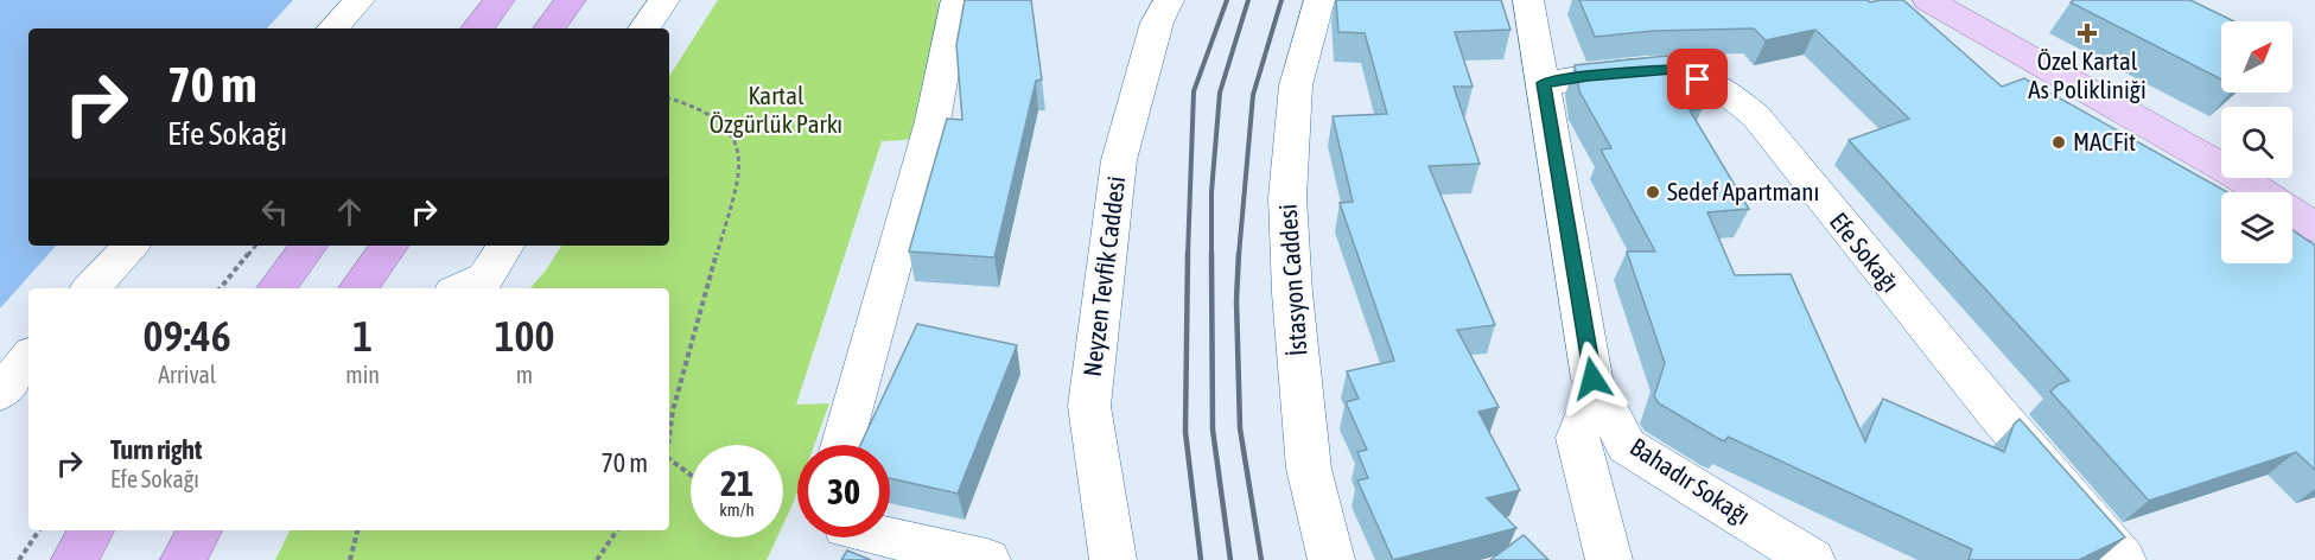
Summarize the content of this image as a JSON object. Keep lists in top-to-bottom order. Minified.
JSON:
{"streets":{"street":["Efe Sokağı","Neyzen Tevfik Caddesi","İstasyon Caddesi","Bahadır Sokağı"]},"crossings":[["Efe Sokağı","Bahadır Sokağı"]],"parks":["Kartal Özgürlük Parkı"],"places":{"health":["Özel Kartal As Polikliniği"],"other":["MACFit","Sedef Apartmanı"]},"north":"top right","page":{"turn":["70 m","Efe Sokağı"],"eta":["09:46","Arrival","1","min","100","m"],"list":[{"name":"Turn right","note":"Efe Sokağı","value":"70 m"}],"speed":"21 km/h","limit":"30"}}
